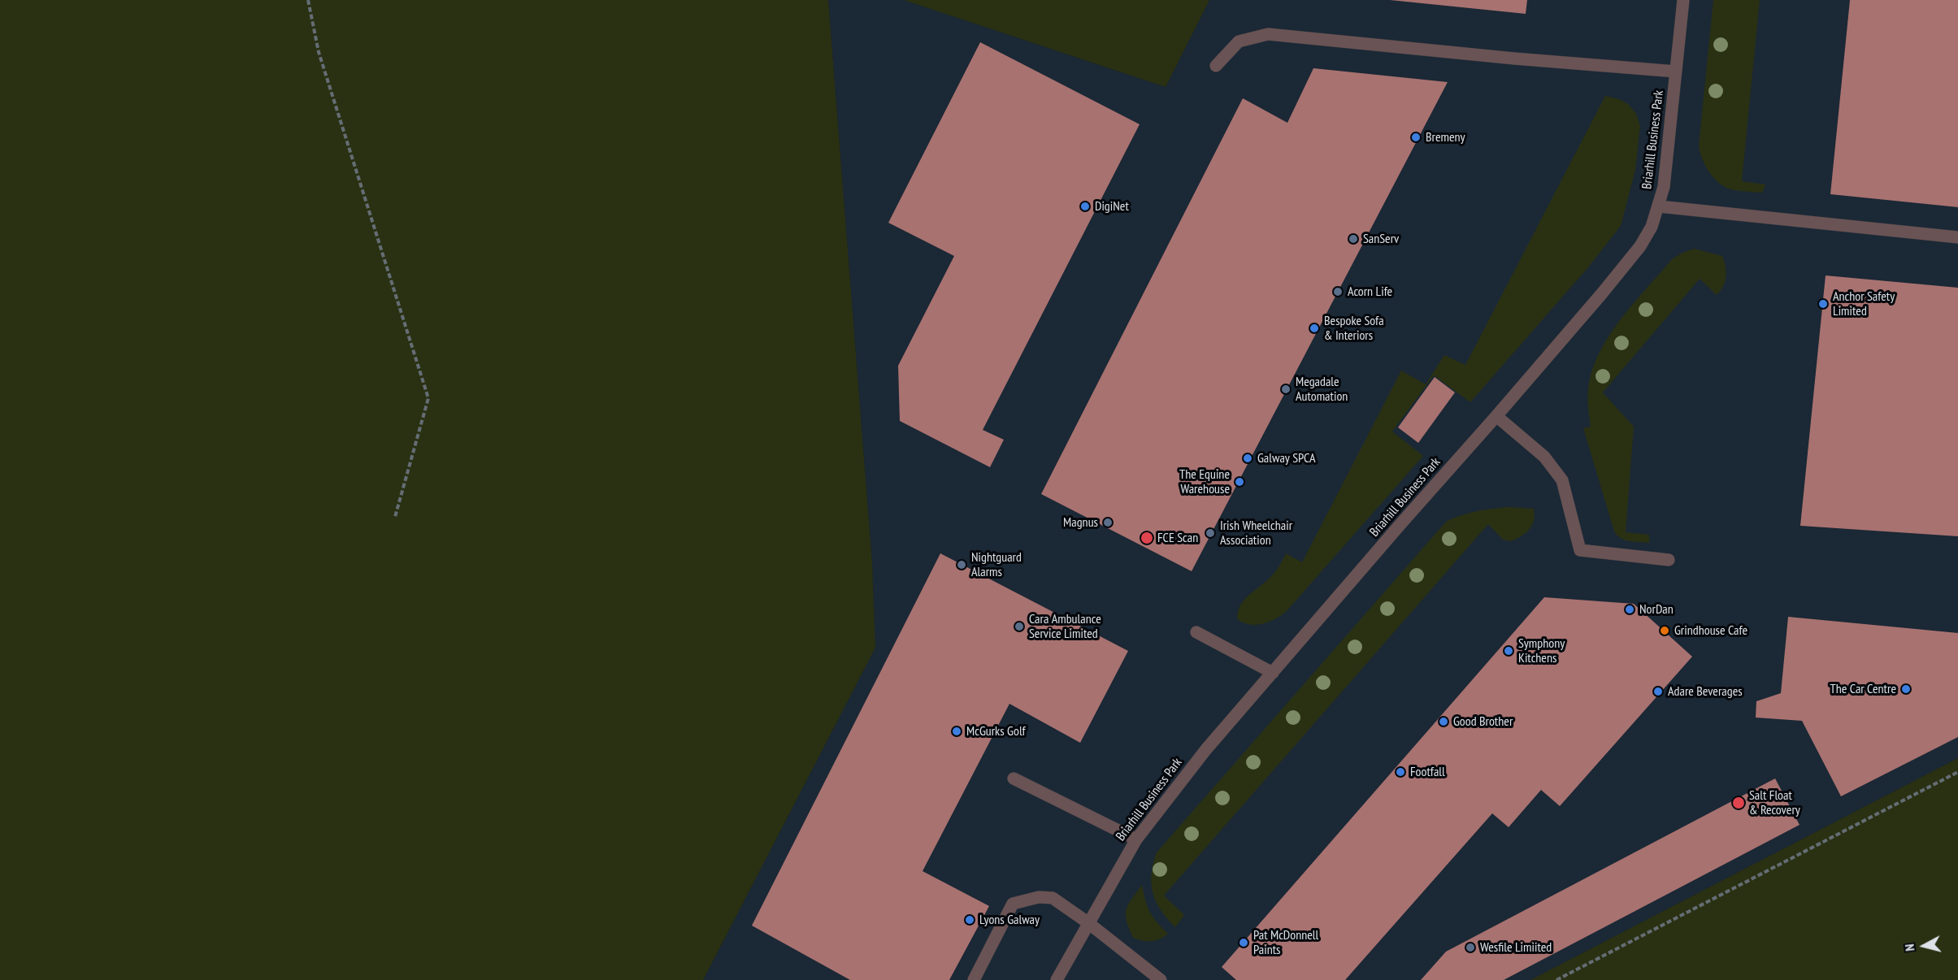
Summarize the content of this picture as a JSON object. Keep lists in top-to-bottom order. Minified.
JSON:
{"streets":{"street":["Briarhill Business Park"]},"places":["Bremeny","DigiNet","SanServ","Acorn Life","Anchor Safety Limited","Bespoke Sofa & Interiors","Megadale Automation","Galway SPCA","The Equine Warehouse","Magnus","Irish Wheelchair Association","FCE Scan","Nightguard Alarms","NorDan","Cara Ambulance Service Limited","Grindhouse Cafe","Symphony Kitchens","The Car Centre","Adare Beverages","Good Brother","McGurks Golf","Footfall","Salt Float & Recovery","Lyons Galway","Pat McDonnell Paints","Wesfile Limiited"],"north":"left"}
